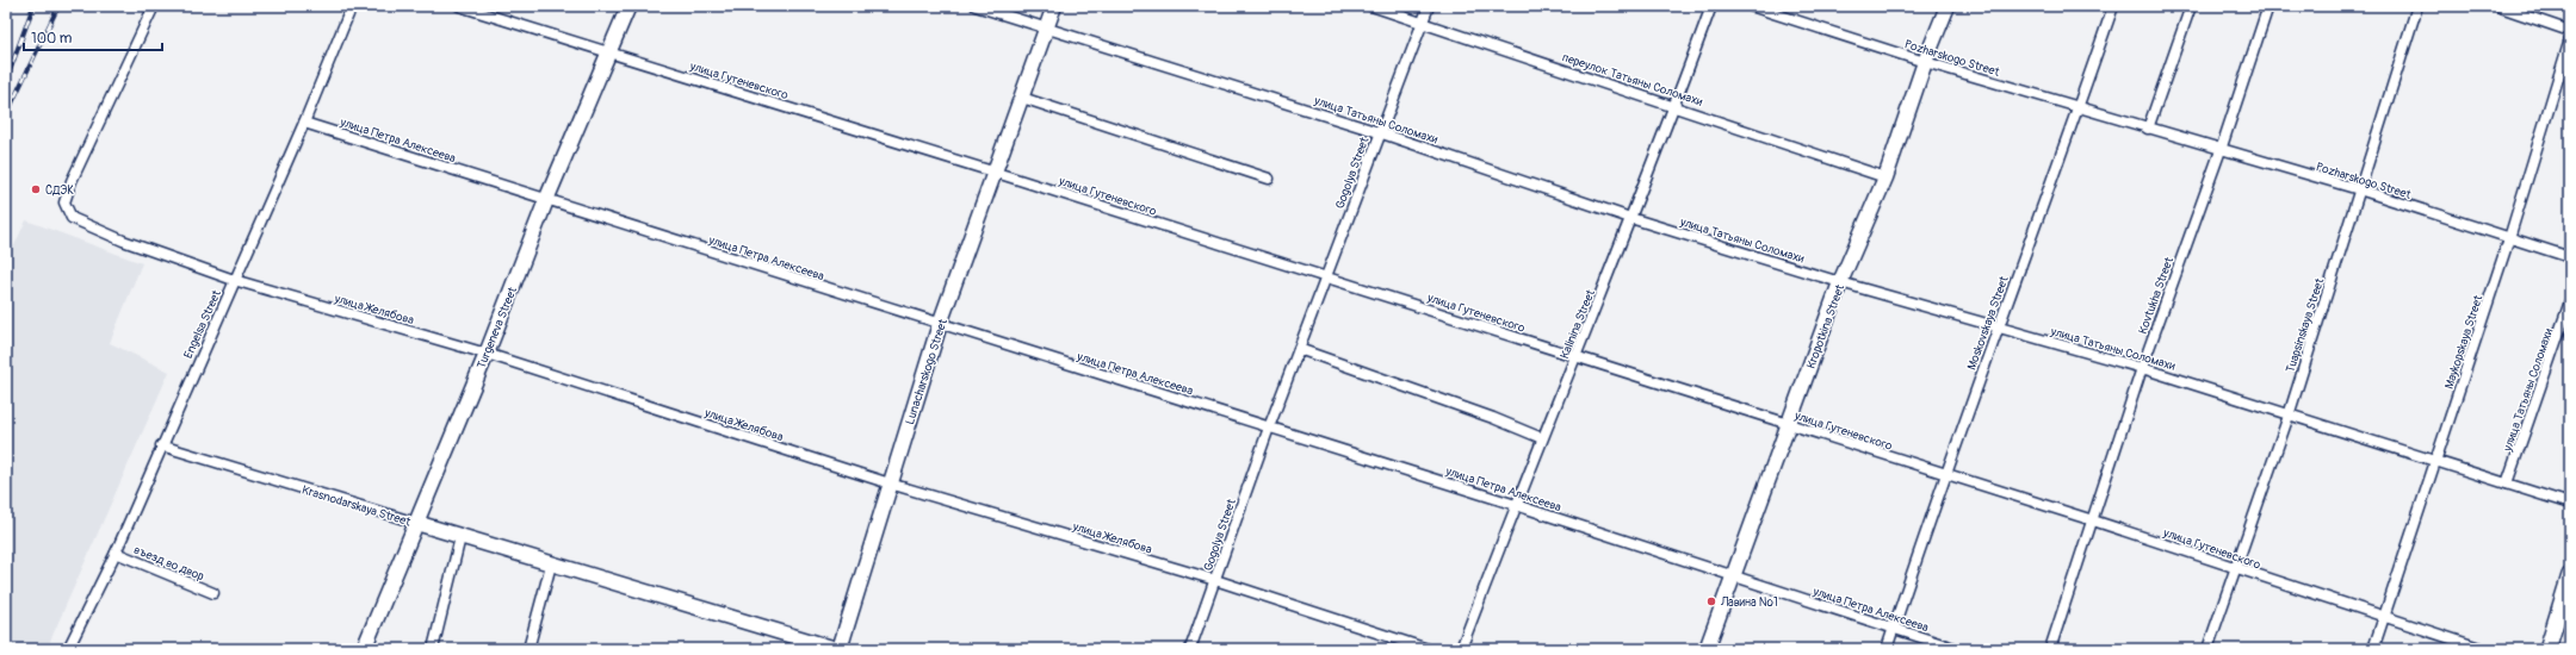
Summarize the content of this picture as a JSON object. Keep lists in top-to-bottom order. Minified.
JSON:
{"streets":{"main road":["Kropotkina Street","Turgeneva Street","Lunacharskogo Street","Krasnodarskaya Street"],"street":["Pozharskogo Street","переулок Татьяны Соломахи","улица Гутеневского","улица Татьяны Соломахи","улица Петра Алексеева","Gogolya Street","Kovtukha Street","улица Желябова","Moskovskaya Street","Engelsa Street","Kalinina Street","Tuapsinskaya Street","Maykopskaya Street","въезд во двор"]},"crossings":[["Pozharskogo Street","Kovtukha Street"],["Pozharskogo Street","Moskovskaya Street"],["Pozharskogo Street","Tuapsinskaya Street"],["Pozharskogo Street","Kropotkina Street"],["Pozharskogo Street","Maykopskaya Street"],["переулок Татьяны Соломахи","Gogolya Street"],["переулок Татьяны Соломахи","Kalinina Street"],["переулок Татьяны Соломахи","Kropotkina Street"],["улица Гутеневского","Gogolya Street"],["улица Гутеневского","Kovtukha Street"],["улица Гутеневского","Moskovskaya Street"],["улица Гутеневского","Kalinina Street"],["улица Гутеневского","Tuapsinskaya Street"],["улица Гутеневского","Kropotkina Street"],["улица Гутеневского","Turgeneva Street"],["улица Гутеневского","Maykopskaya Street"],["улица Гутеневского","Lunacharskogo Street"],["улица Татьяны Соломахи","Gogolya Street"],["улица Татьяны Соломахи","Kovtukha Street"],["улица Татьяны Соломахи","Moskovskaya Street"],["улица Татьяны Соломахи","Kalinina Street"],["улица Татьяны Соломахи","Tuapsinskaya Street"],["улица Татьяны Соломахи","Kropotkina Street"],["улица Татьяны Соломахи","Maykopskaya Street"],["улица Татьяны Соломахи","Lunacharskogo Street"],["улица Петра Алексеева","Gogolya Street"],["улица Петра Алексеева","Moskovskaya Street"],["улица Петра Алексеева","Engelsa Street"],["улица Петра Алексеева","Kalinina Street"],["улица Петра Алексеева","Kropotkina Street"],["улица Петра Алексеева","Turgeneva Street"],["улица Петра Алексеева","Lunacharskogo Street"],["Gogolya Street","улица Желябова"],["улица Желябова","Engelsa Street"],["улица Желябова","Turgeneva Street"],["улица Желябова","Lunacharskogo Street"],["Engelsa Street","Krasnodarskaya Street"],["Engelsa Street","въезд во двор"],["Turgeneva Street","Krasnodarskaya Street"]],"places":["СДЭК","Лавина №1"],"scale_bar":"100 m"}
